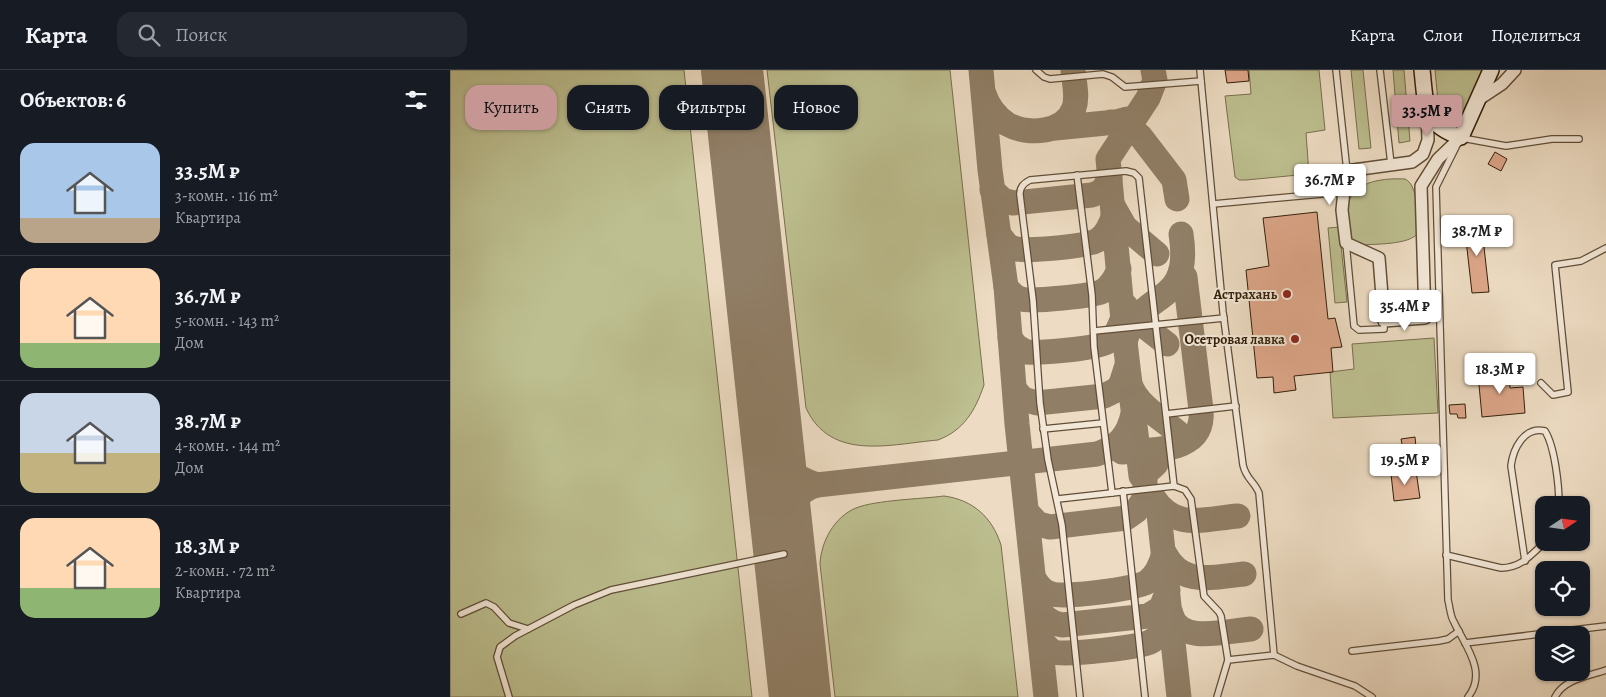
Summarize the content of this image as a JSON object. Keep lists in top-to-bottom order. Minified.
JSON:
{"places":["Астрахань","Осетровая лавка"],"north":"right","page":{"header":"Карта","search":"Поиск","nav":["Карта","Слои","Поделиться"],"heading":"Объектов: 6","chip":["Купить","Снять","Фильтры","Новое"],"price":["33.5M ₽","36.7M ₽","38.7M ₽","35.4M ₽","18.3M ₽","19.5M ₽"],"list":[{"name":"33.5M ₽","note":"3-комн. · 116 m² · Квартира"},{"name":"36.7M ₽","note":"5-комн. · 143 m² · Дом"},{"name":"38.7M ₽","note":"4-комн. · 144 m² · Дом"},{"name":"18.3M ₽","note":"2-комн. · 72 m² · Квартира"}]}}
